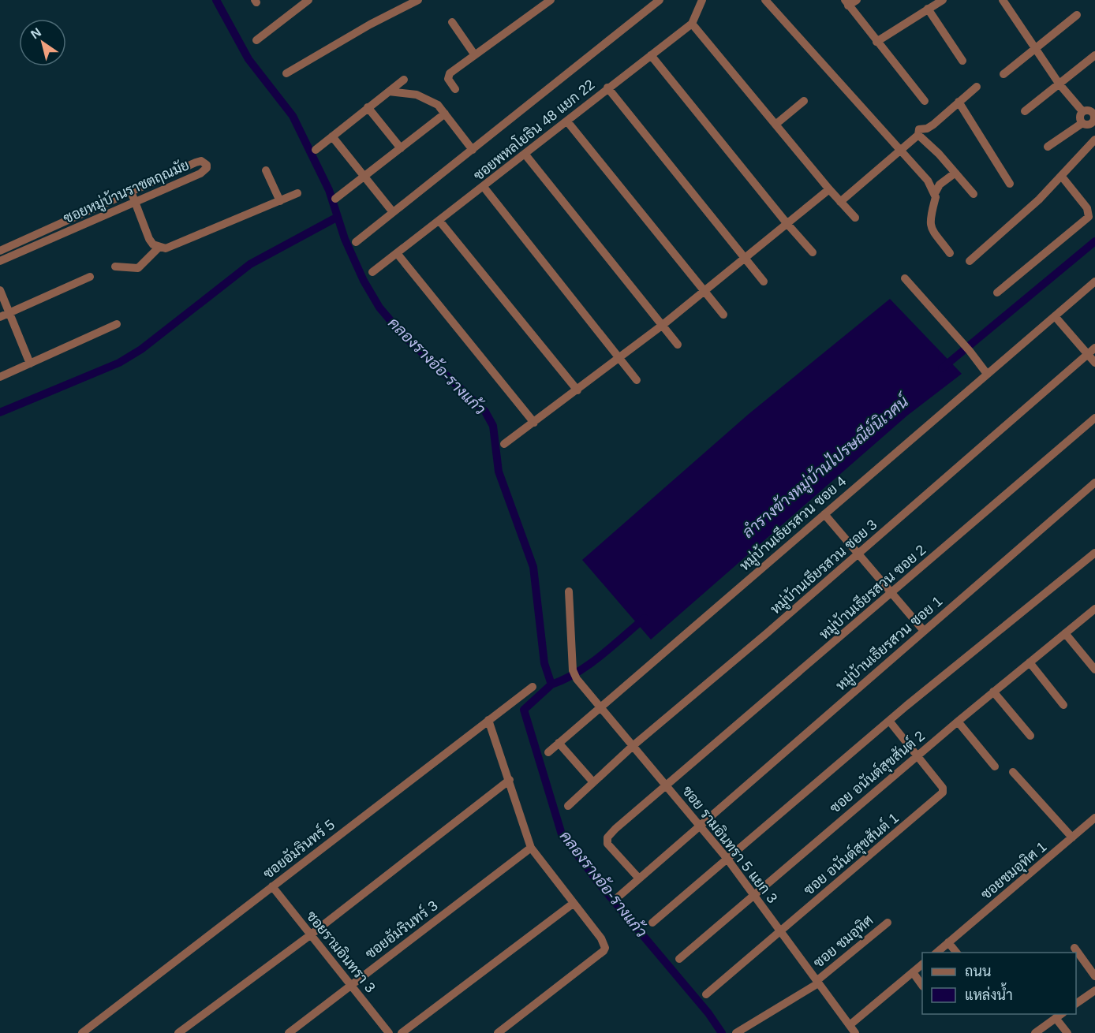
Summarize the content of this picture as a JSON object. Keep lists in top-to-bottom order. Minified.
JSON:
{"streets":{"street":["ซอยพหลโยธิน 48 แยก 22","ซอยหมู่บ้านราชตฤณมัย","หมู่บ้านเธียรสวน ซอย 4","หมู่บ้านเธียรสวน ซอย 3","หมู่บ้านเธียรสวน ซอย 2","หมู่บ้านเธียรสวน ซอย 1","ซอย อนันต์สุขสันต์ 2","ซอย รามอินทรา 5 แยก 3","ซอยอัมรินทร์ 5","ซอย อนันต์สุขสันต์ 1","ซอยชมอุทิศ 1","ซอยอัมรินทร์ 3","ซอย ชมอุทิศ","ซอยรามอินทรา 3"]},"crossings":[["หมู่บ้านเธียรสวน ซอย 4","ซอย รามอินทรา 5 แยก 3"],["หมู่บ้านเธียรสวน ซอย 3","ซอย รามอินทรา 5 แยก 3"],["หมู่บ้านเธียรสวน ซอย 2","หมู่บ้านเธียรสวน ซอย 1"],["หมู่บ้านเธียรสวน ซอย 2","ซอย รามอินทรา 5 แยก 3"],["หมู่บ้านเธียรสวน ซอย 1","ซอย รามอินทรา 5 แยก 3"],["ซอย อนันต์สุขสันต์ 2","ซอย รามอินทรา 5 แยก 3"],["ซอย อนันต์สุขสันต์ 2","ซอย อนันต์สุขสันต์ 1"],["ซอย รามอินทรา 5 แยก 3","ซอย อนันต์สุขสันต์ 1"],["ซอย รามอินทรา 5 แยก 3","ซอย ชมอุทิศ"],["ซอยอัมรินทร์ 5","ซอยรามอินทรา 3"],["ซอยอัมรินทร์ 3","ซอยรามอินทรา 3"]],"water":["คลองรางอ้อ-รางแก้ว","ลำรางข้างหมู่บ้านไปรษณีย์นิเวศน์"],"legend":["ถนน","แหล่งน้ำ"],"north":"top left"}
